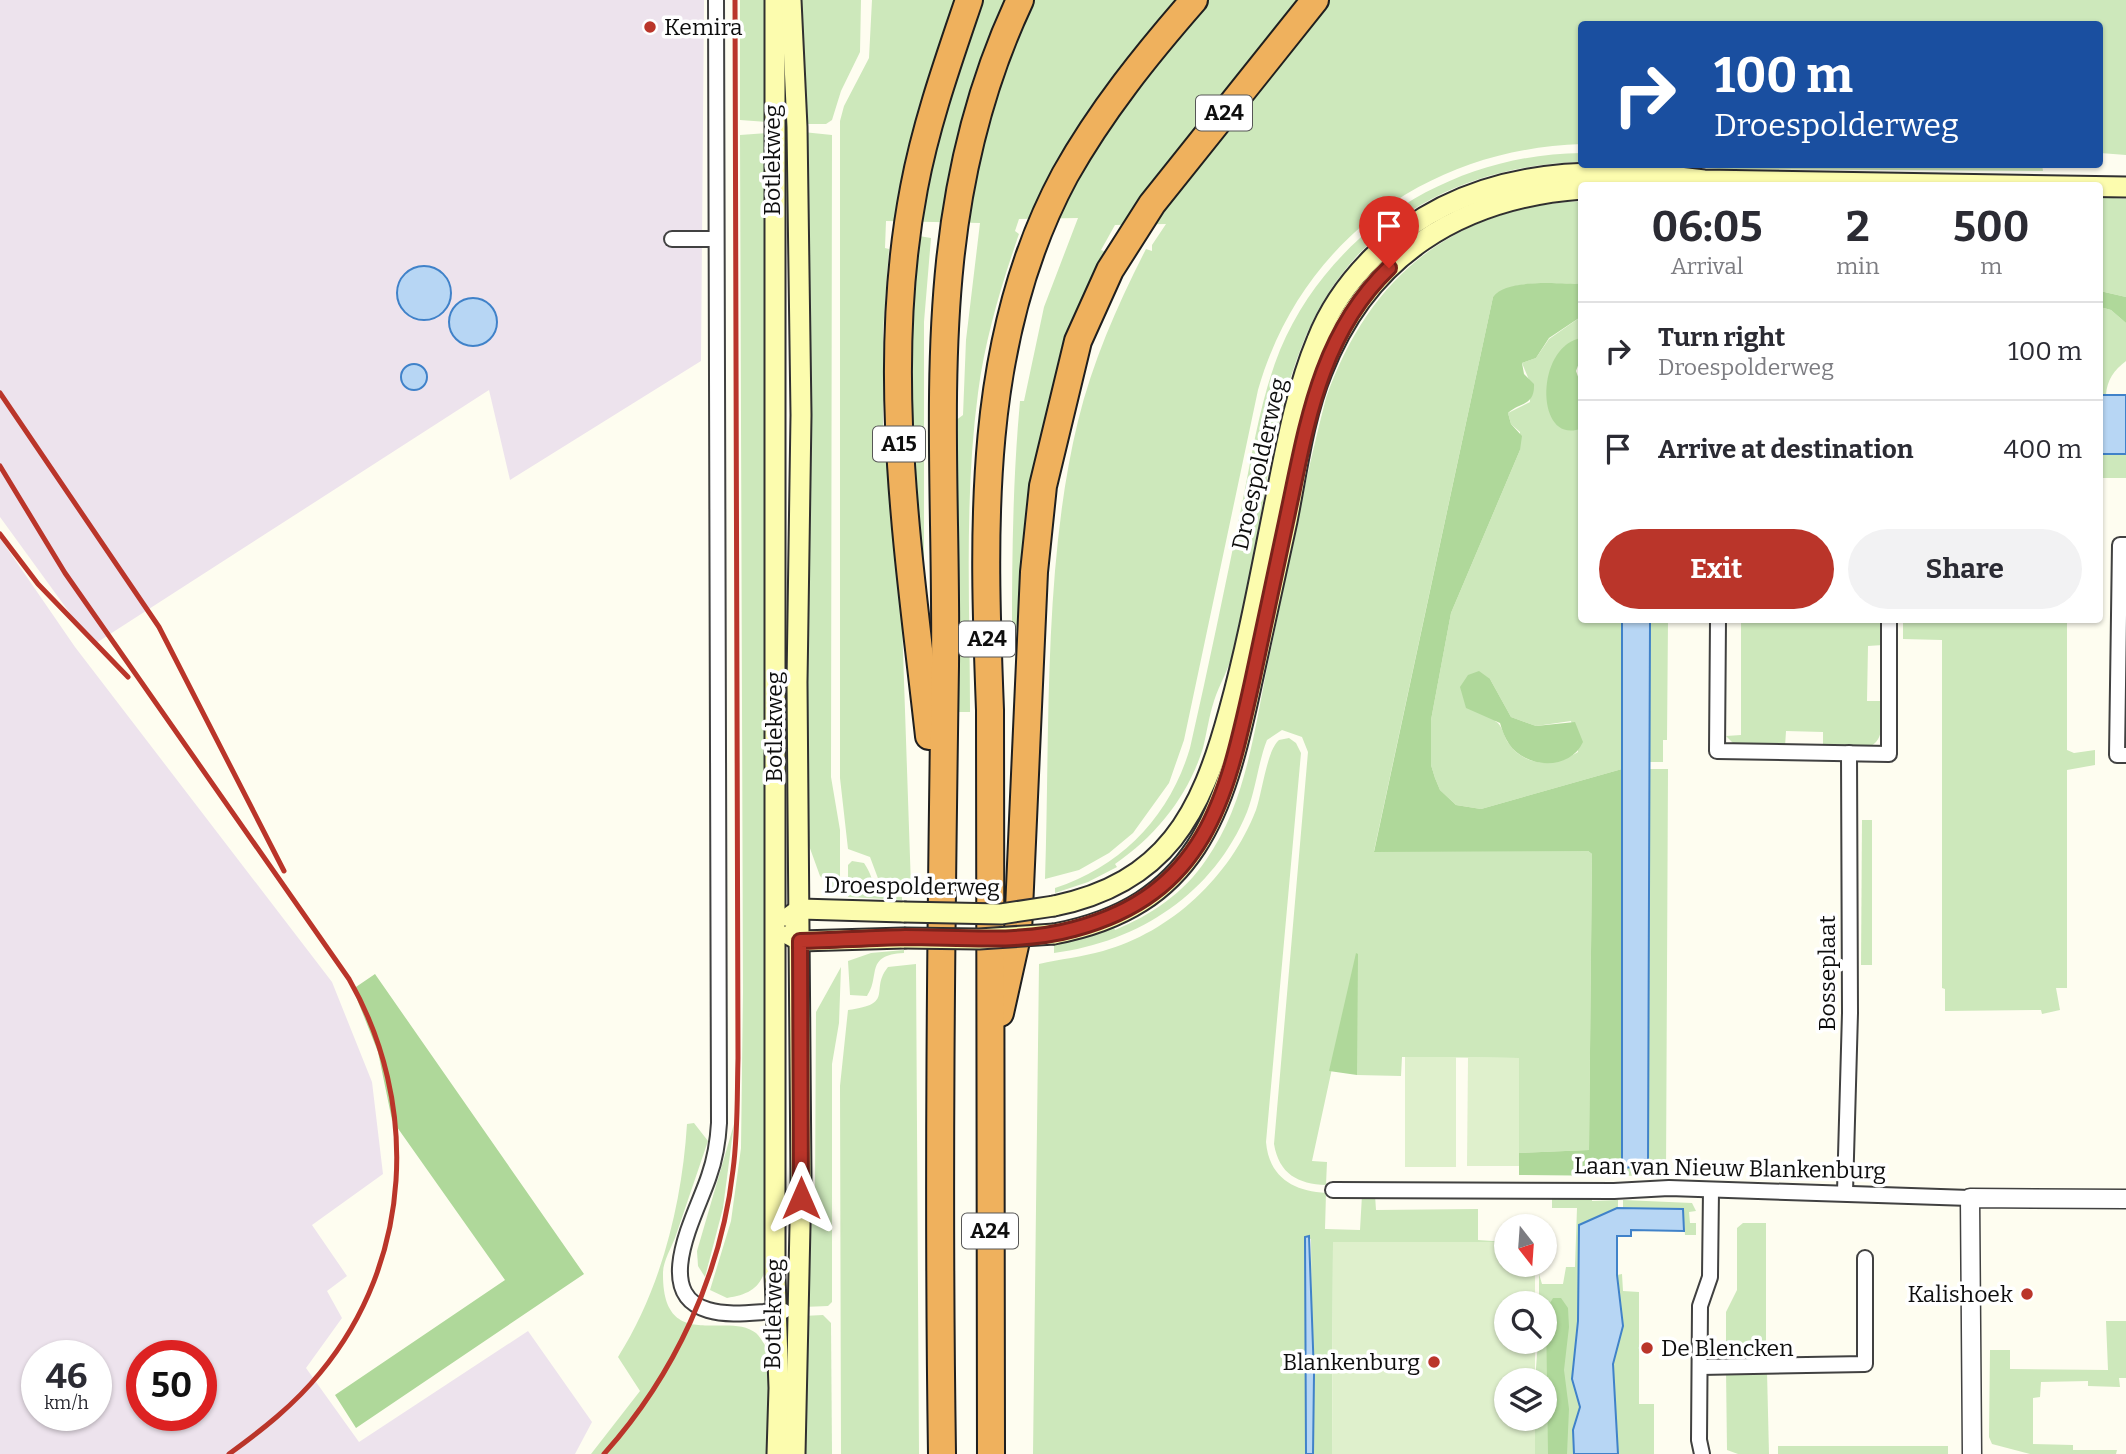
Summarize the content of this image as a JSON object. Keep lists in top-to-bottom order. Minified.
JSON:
{"streets":{"highway":["A24","A15"],"main road":["Botlekweg","Droespolderweg"],"street":["Bosseplaat","Laan van Nieuw Blankenburg"]},"crossings":[["A24","A15"],["Botlekweg","Droespolderweg"],["Bosseplaat","Laan van Nieuw Blankenburg"]],"places":["Kemira","Kalishoek","De Blencken","Blankenburg"],"north":"bottom","page":{"turn":["100 m","Droespolderweg"],"eta":["06:05","Arrival","2","min","500","m"],"list":[{"name":"Turn right","note":"Droespolderweg","value":"100 m"},{"name":"Arrive at destination","value":"400 m"}],"buttons":["Exit","Share"],"speed":"46 km/h","limit":"50"}}
